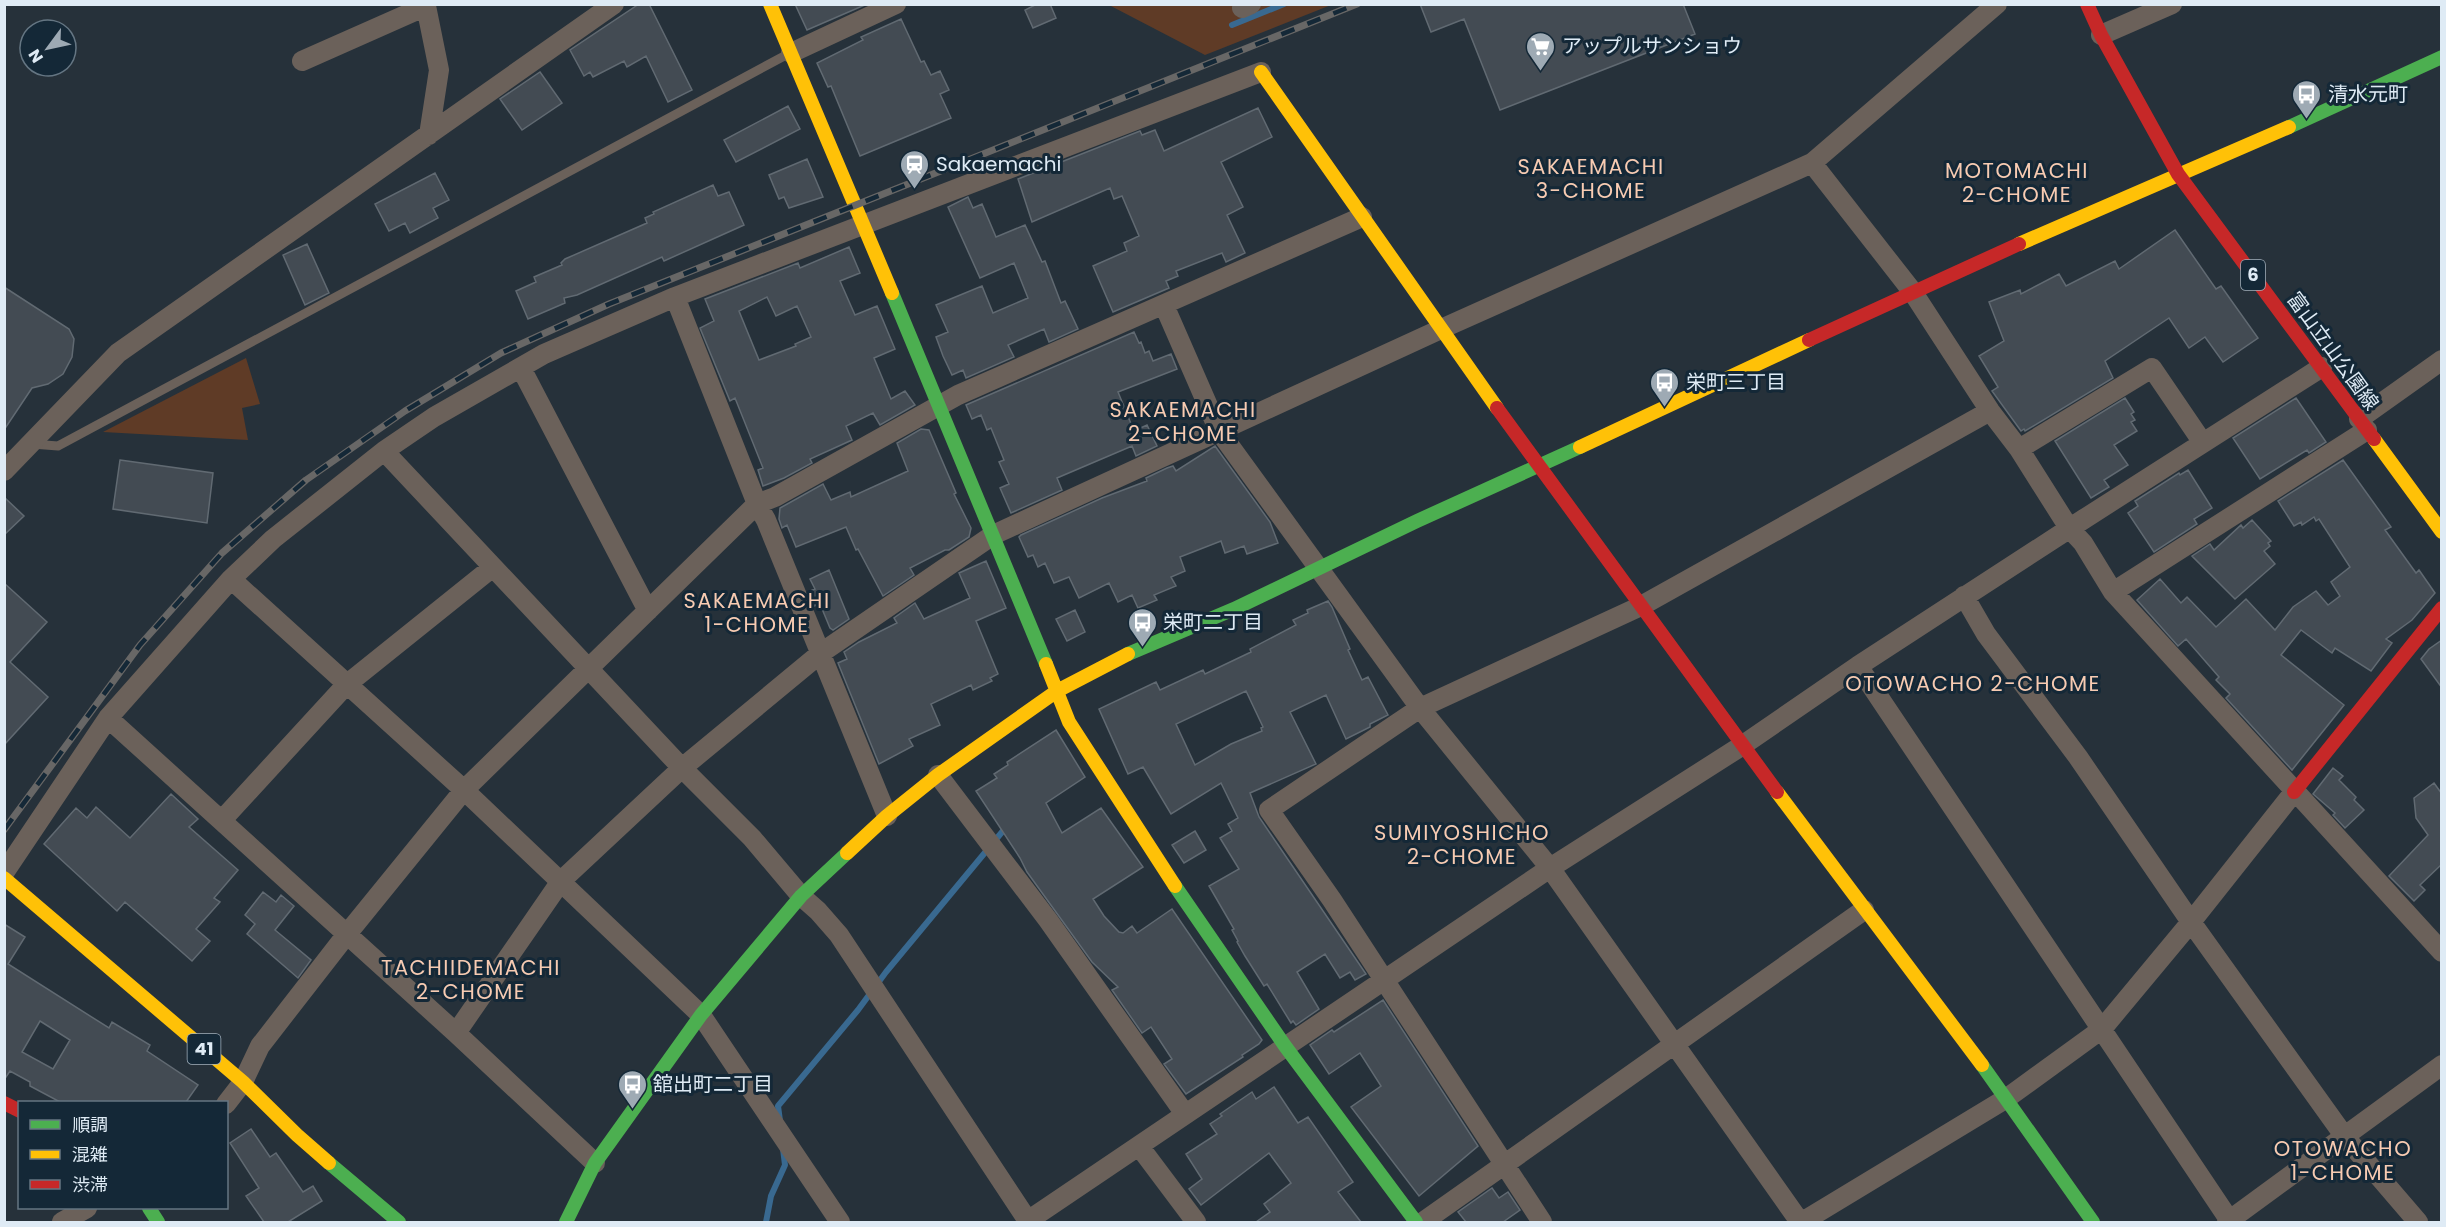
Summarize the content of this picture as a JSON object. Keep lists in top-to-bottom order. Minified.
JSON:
{"streets":{"main road":["6","富山立山公園線","41"]},"districts":["SAKAEMACHI 3-CHOME","MOTOMACHI 2-CHOME","SAKAEMACHI 2-CHOME","SAKAEMACHI 1-CHOME","OTOWACHO 2-CHOME","SUMIYOSHICHO 2-CHOME","TACHIIDEMACHI 2-CHOME","OTOWACHO 1-CHOME"],"places":{"supermarket":["アップルサンショウ"],"bus stop":["清水元町","栄町三丁目","栄町二丁目","舘出町二丁目"],"station":["Sakaemachi"]},"legend":["順調","混雑","渋滞"],"north":"bottom left"}
